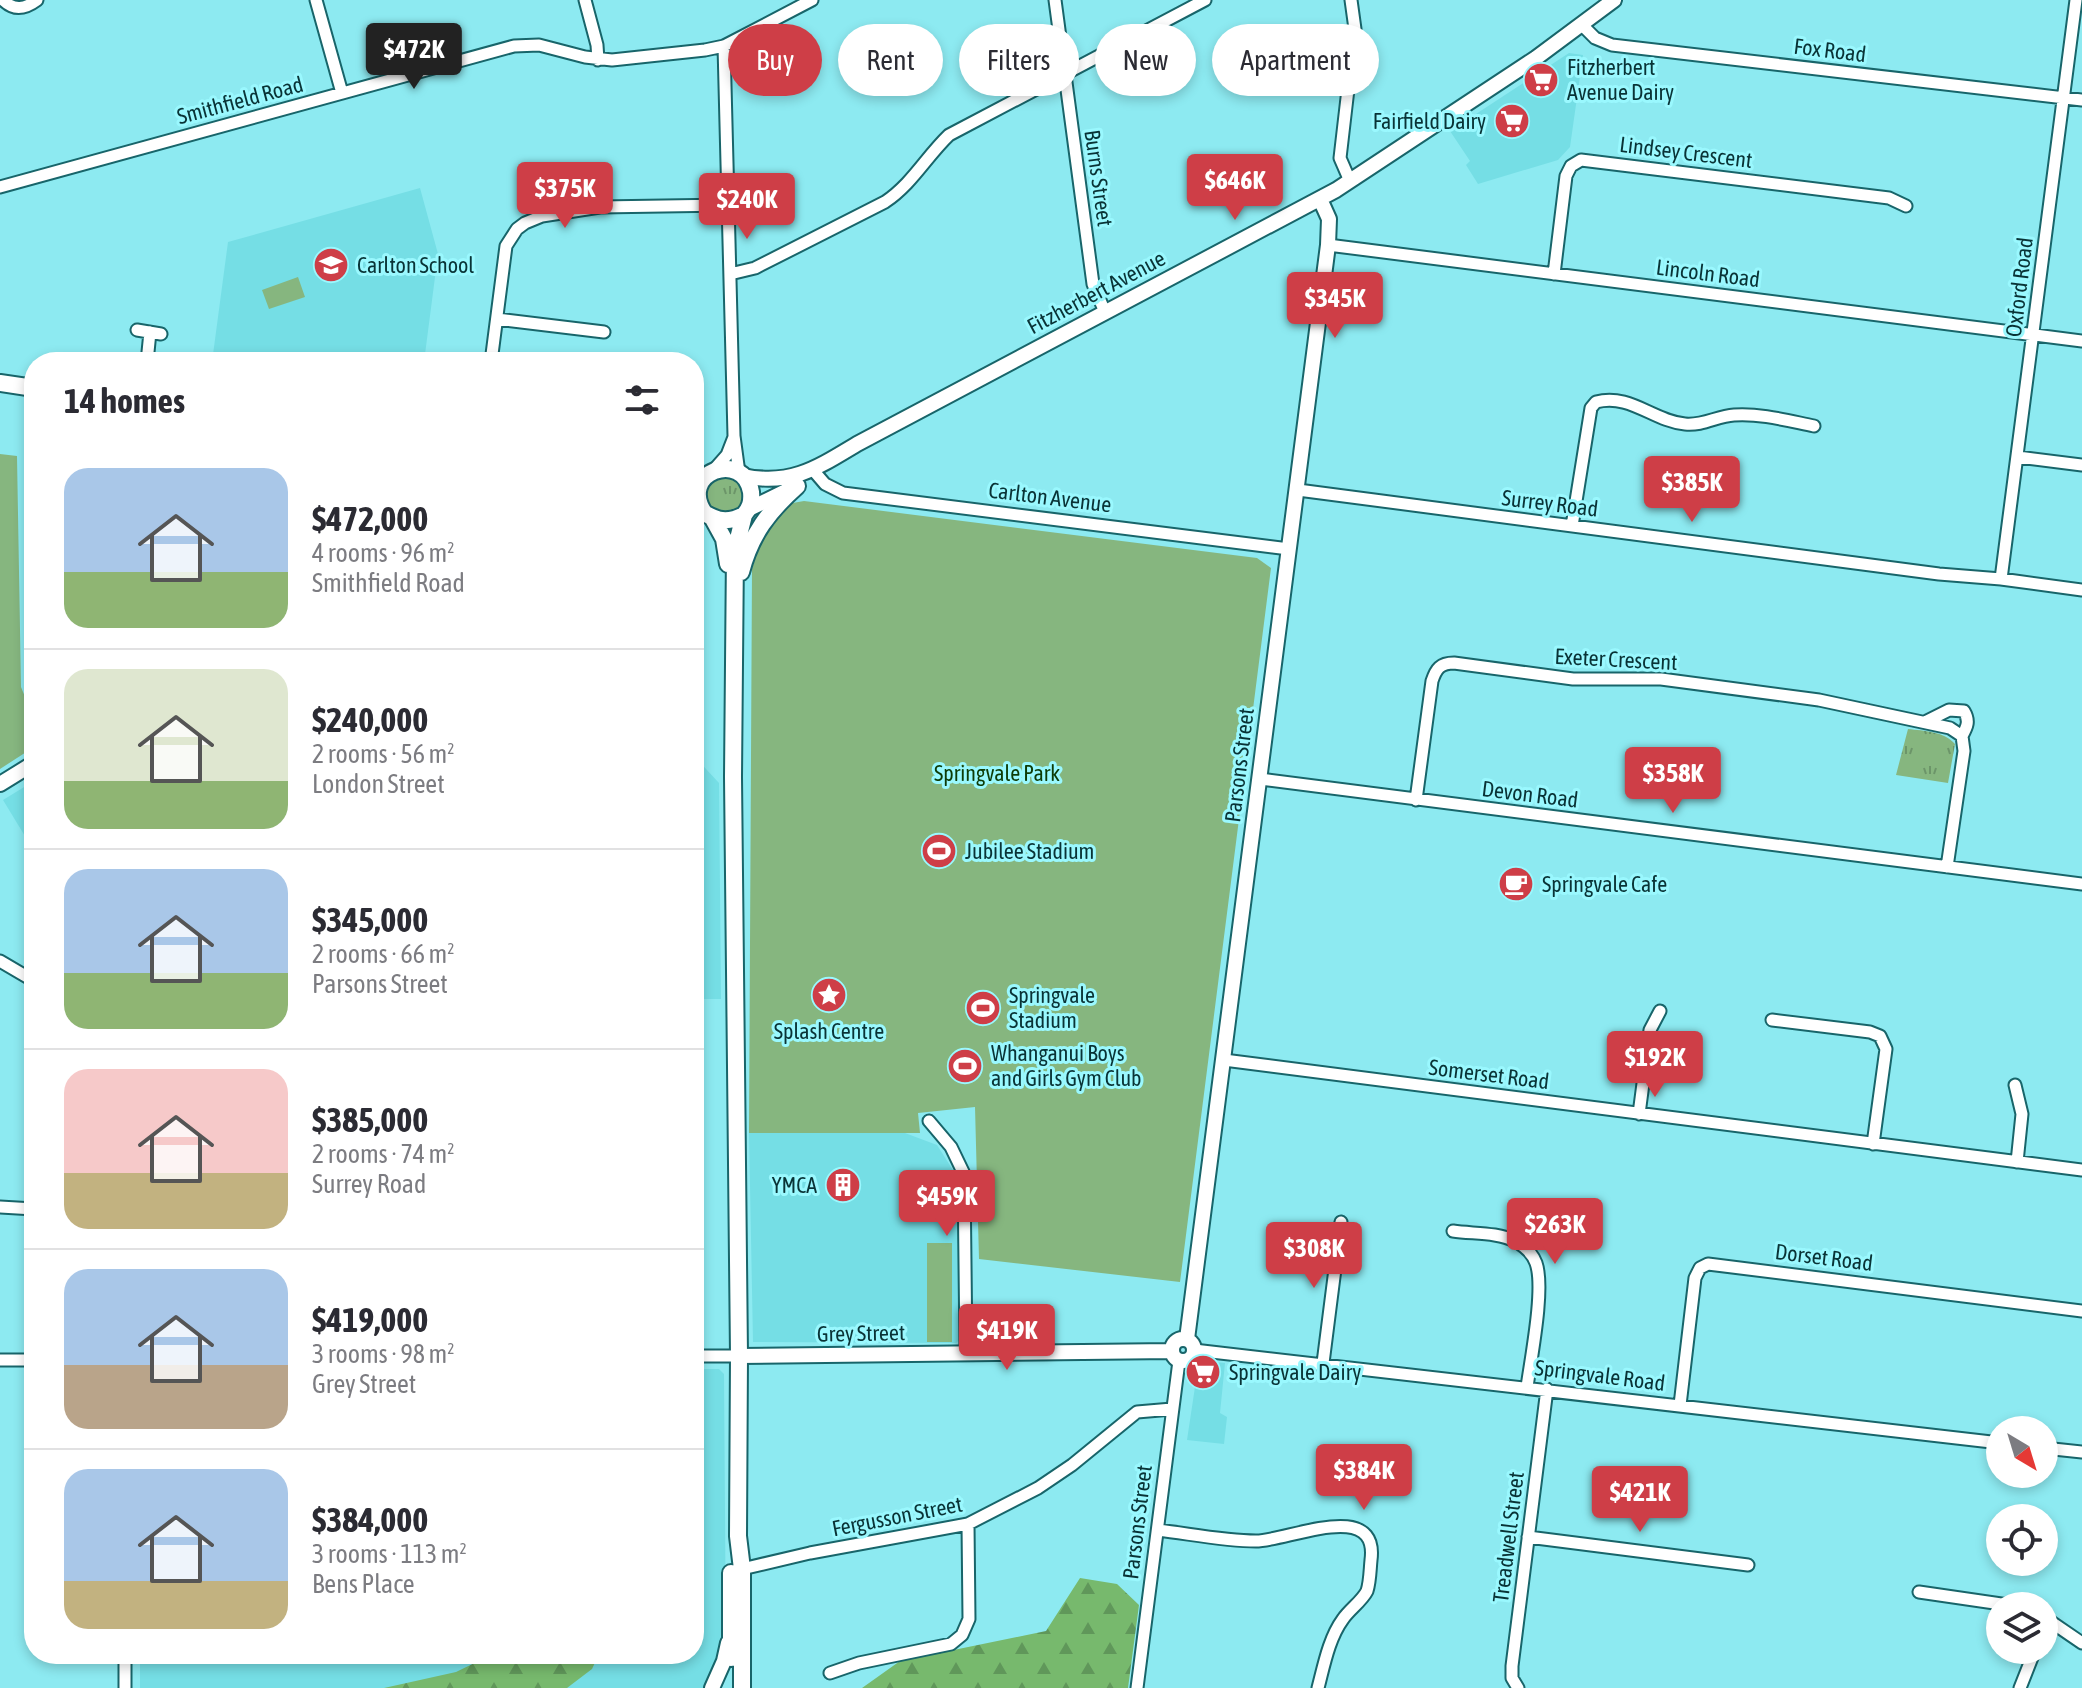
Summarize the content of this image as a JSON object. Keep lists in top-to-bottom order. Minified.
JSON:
{"streets":{"main road":["Fitzherbert Avenue","Parsons Street","Grey Street"],"street":["Fox Road","Smithfield Road","Lindsey Crescent","Burns Street","Lincoln Road","Oxford Road","Carlton Avenue","Surrey Road","Exeter Crescent","Devon Road","Somerset Road","Dorset Road","Springvale Road","Fergusson Street","Treadwell Street"]},"crossings":[["Fox Road","Oxford Road"],["Fox Road","Fitzherbert Avenue"],["Lindsey Crescent","Lincoln Road"],["Burns Street","Fitzherbert Avenue"],["Lincoln Road","Oxford Road"],["Lincoln Road","Parsons Street"],["Oxford Road","Surrey Road"],["Fitzherbert Avenue","Carlton Avenue"],["Fitzherbert Avenue","Parsons Street"],["Carlton Avenue","Parsons Street"],["Surrey Road","Parsons Street"],["Exeter Crescent","Devon Road"],["Parsons Street","Devon Road"],["Parsons Street","Somerset Road"],["Parsons Street","Grey Street"],["Parsons Street","Springvale Road"],["Parsons Street","Fergusson Street"],["Dorset Road","Springvale Road"],["Springvale Road","Treadwell Street"]],"parks":["Springvale Park"],"places":{"supermarket":["Fitzherbert Avenue Dairy","Fairfield Dairy","Springvale Dairy"],"school or university":["Carlton School"],"sports":["Jubilee Stadium","Springvale Stadium","Whanganui Boys and Girls Gym Club"],"cafe":["Springvale Cafe"],"place":["Splash Centre"],"building":["YMCA"]},"north":"bottom right","page":{"price":["$472K","$646K","$375K","$240K","$345K","$385K","$358K","$192K","$459K","$263K","$308K","$419K","$384K","$421K"],"chip":["Buy","Rent","Filters","New","Apartment"],"heading":"14 homes","list":[{"name":"$472,000","note":"4 rooms · 96 m² · Smithfield Road"},{"name":"$240,000","note":"2 rooms · 56 m² · London Street"},{"name":"$345,000","note":"2 rooms · 66 m² · Parsons Street"},{"name":"$385,000","note":"2 rooms · 74 m² · Surrey Road"},{"name":"$419,000","note":"3 rooms · 98 m² · Grey Street"},{"name":"$384,000","note":"3 rooms · 113 m² · Bens Place"}]}}
